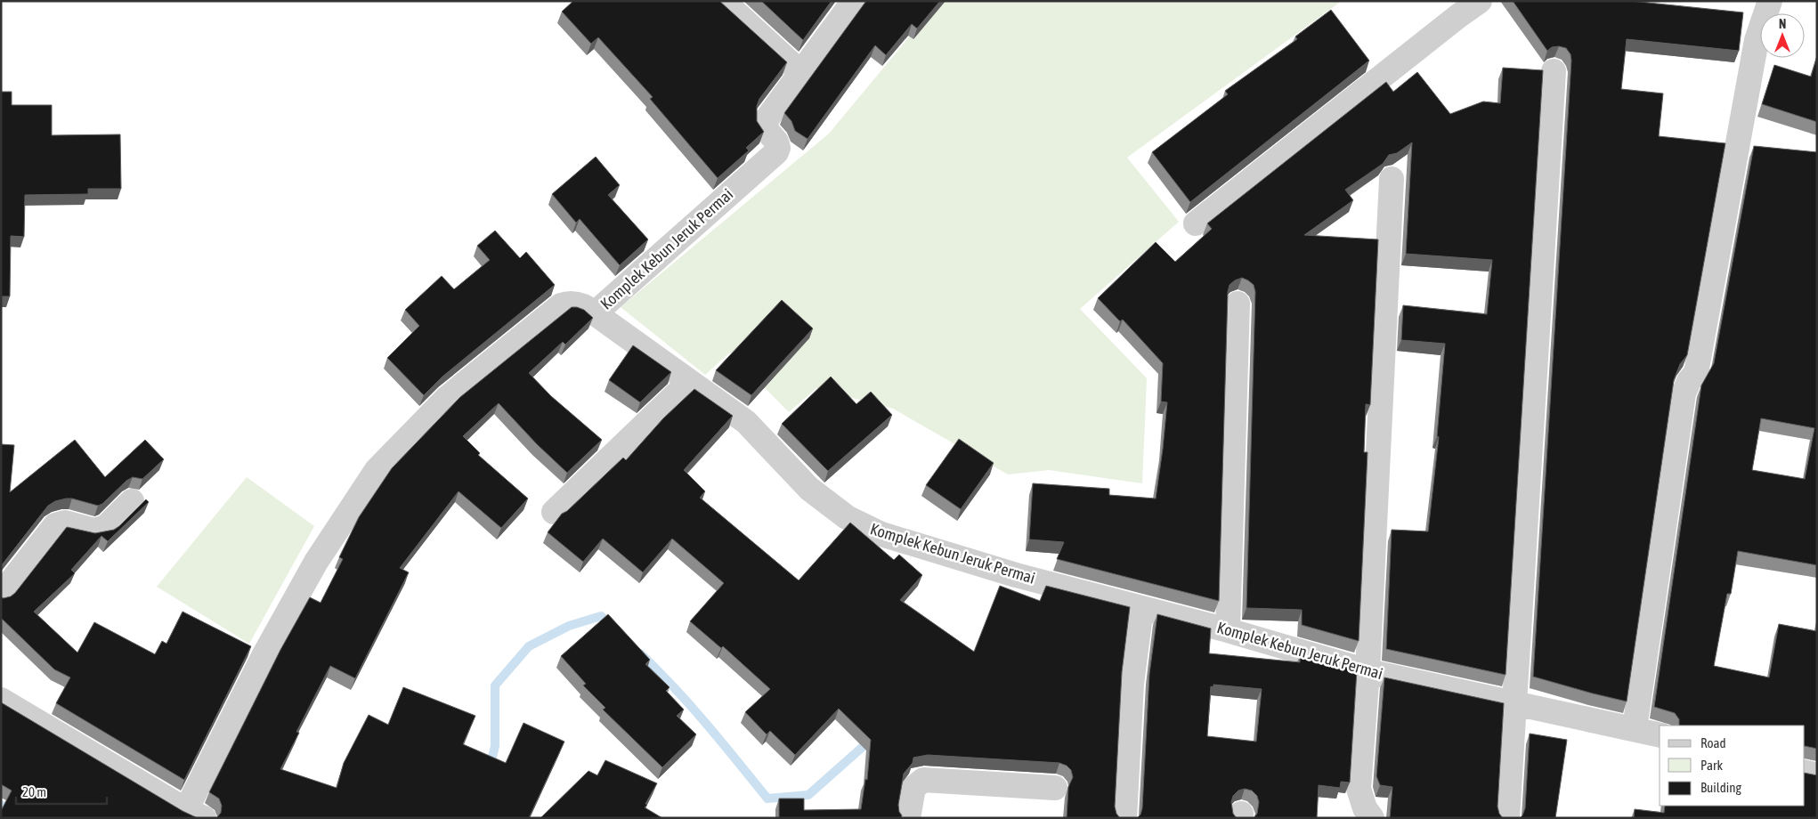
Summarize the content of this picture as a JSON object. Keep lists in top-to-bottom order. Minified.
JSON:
{"streets":{"street":["Komplek Kebun Jeruk Permai"]},"legend":["Road","Park","Building"],"scale_bar":"20 m","north":"top"}
